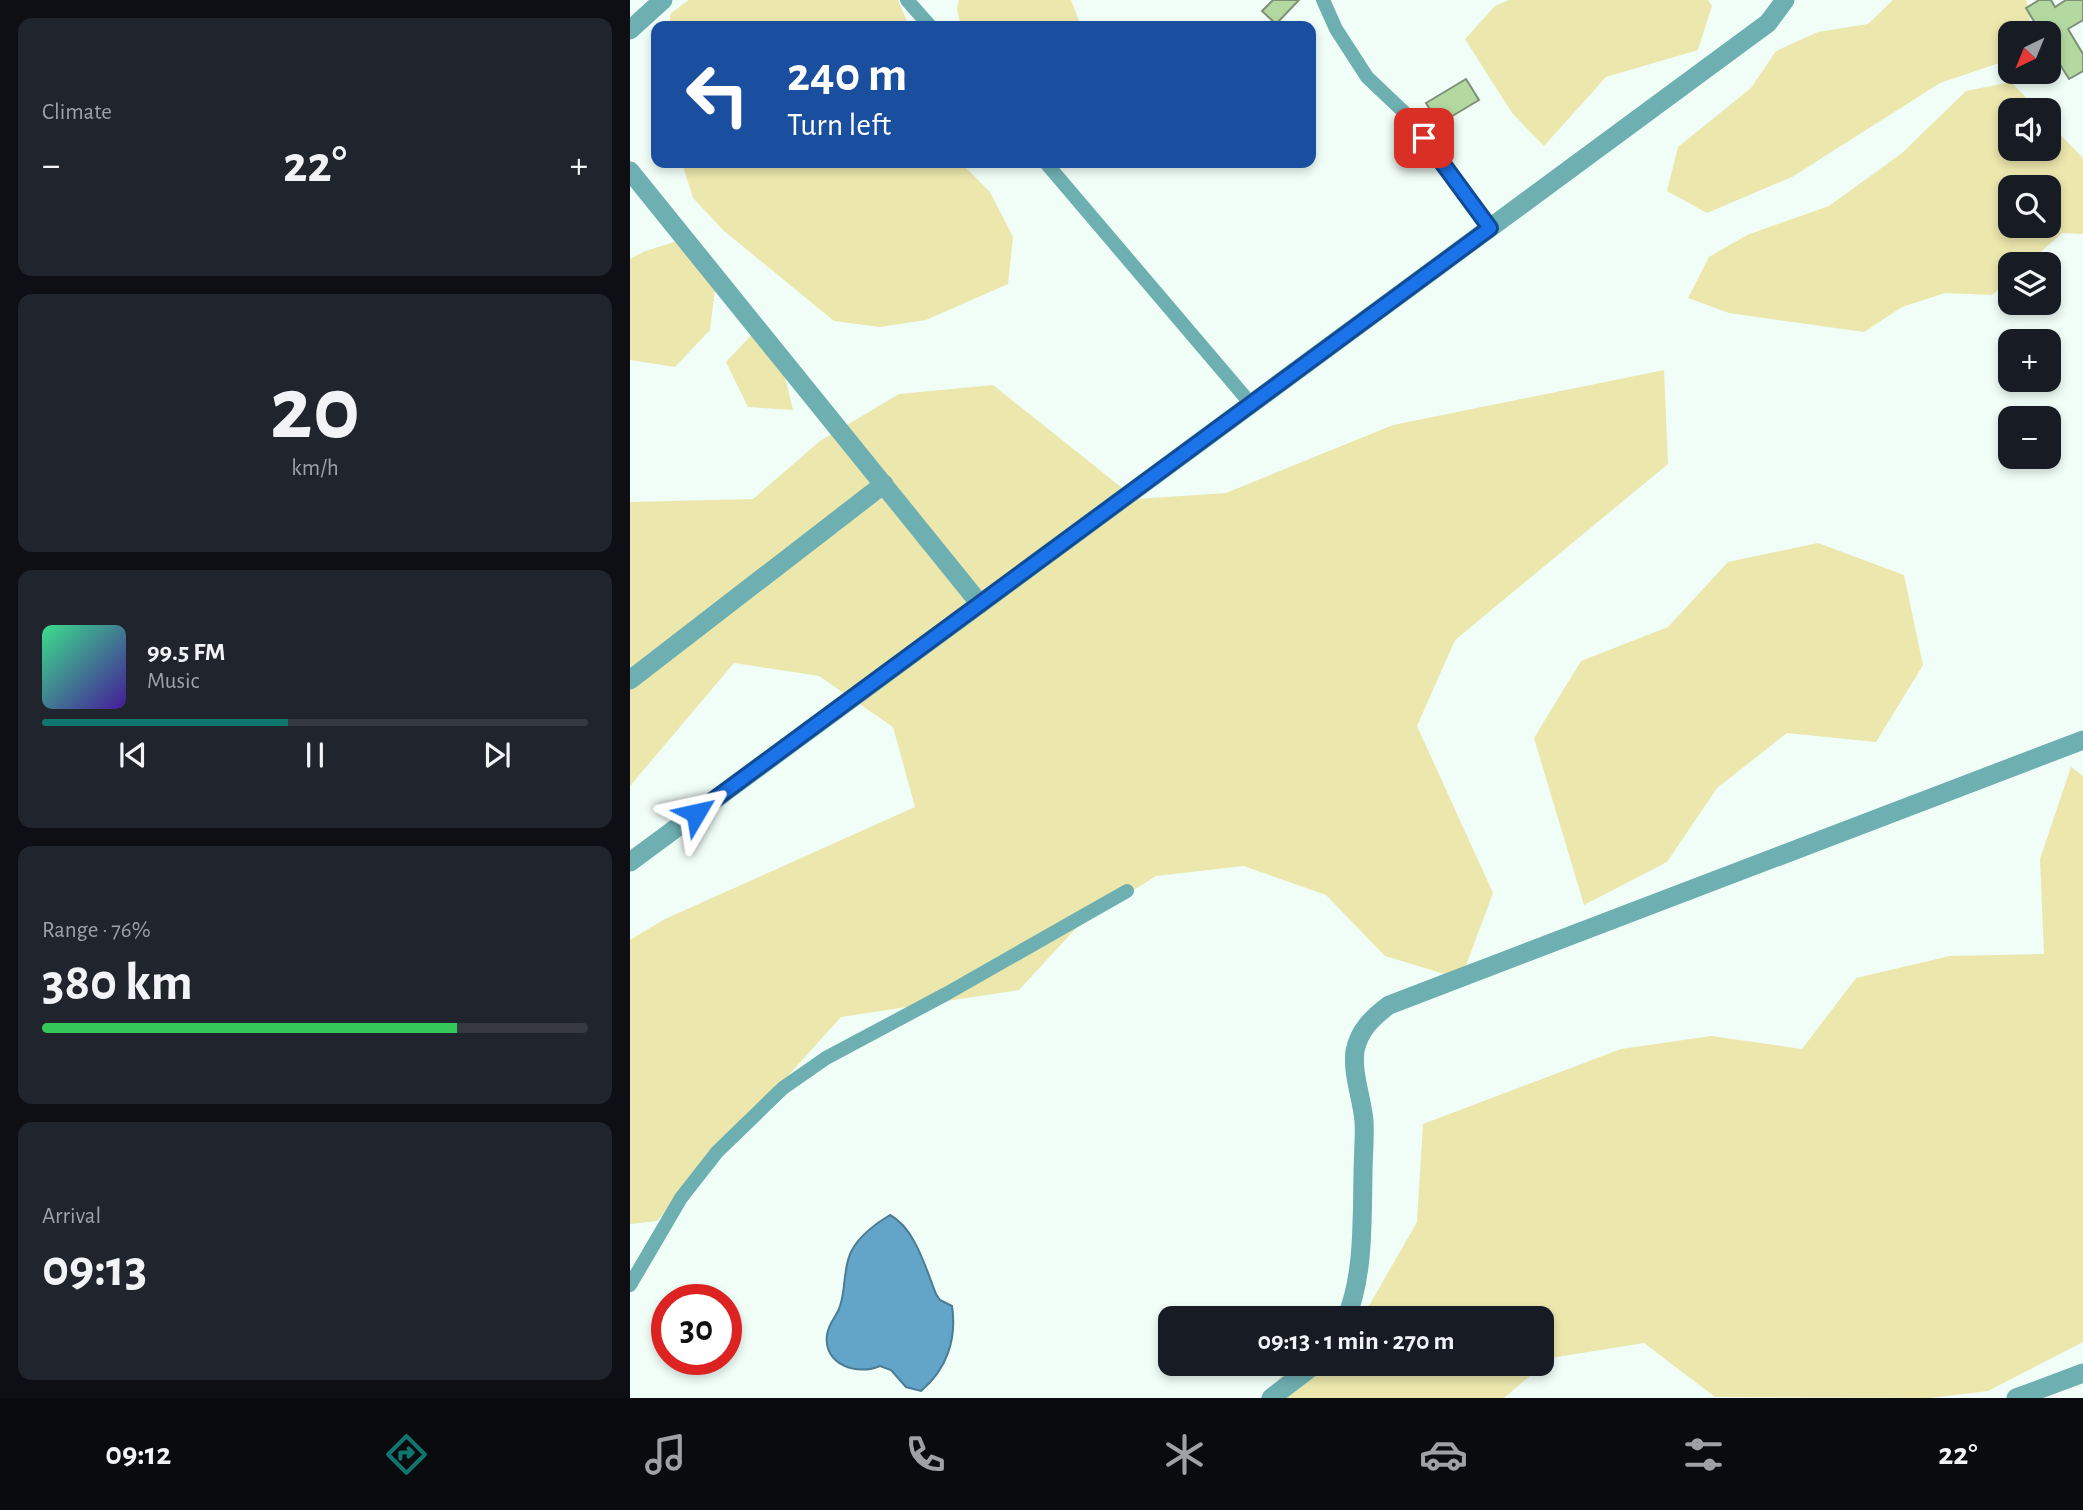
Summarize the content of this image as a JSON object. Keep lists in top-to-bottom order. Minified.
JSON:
{"north":"bottom left","page":{"tile":["Climate",["20","km/h"],["Range · 76%","380 km"],["Arrival","09:13"]],"map_buttons":["+","−"],"turn":["240 m","Turn left"],"heat":["−","22°","+"],"song":["99.5 FM","Music"],"limit":"30","trip":"09:13 · 1 min · 270 m","tabs":["09:12","22°"]}}
